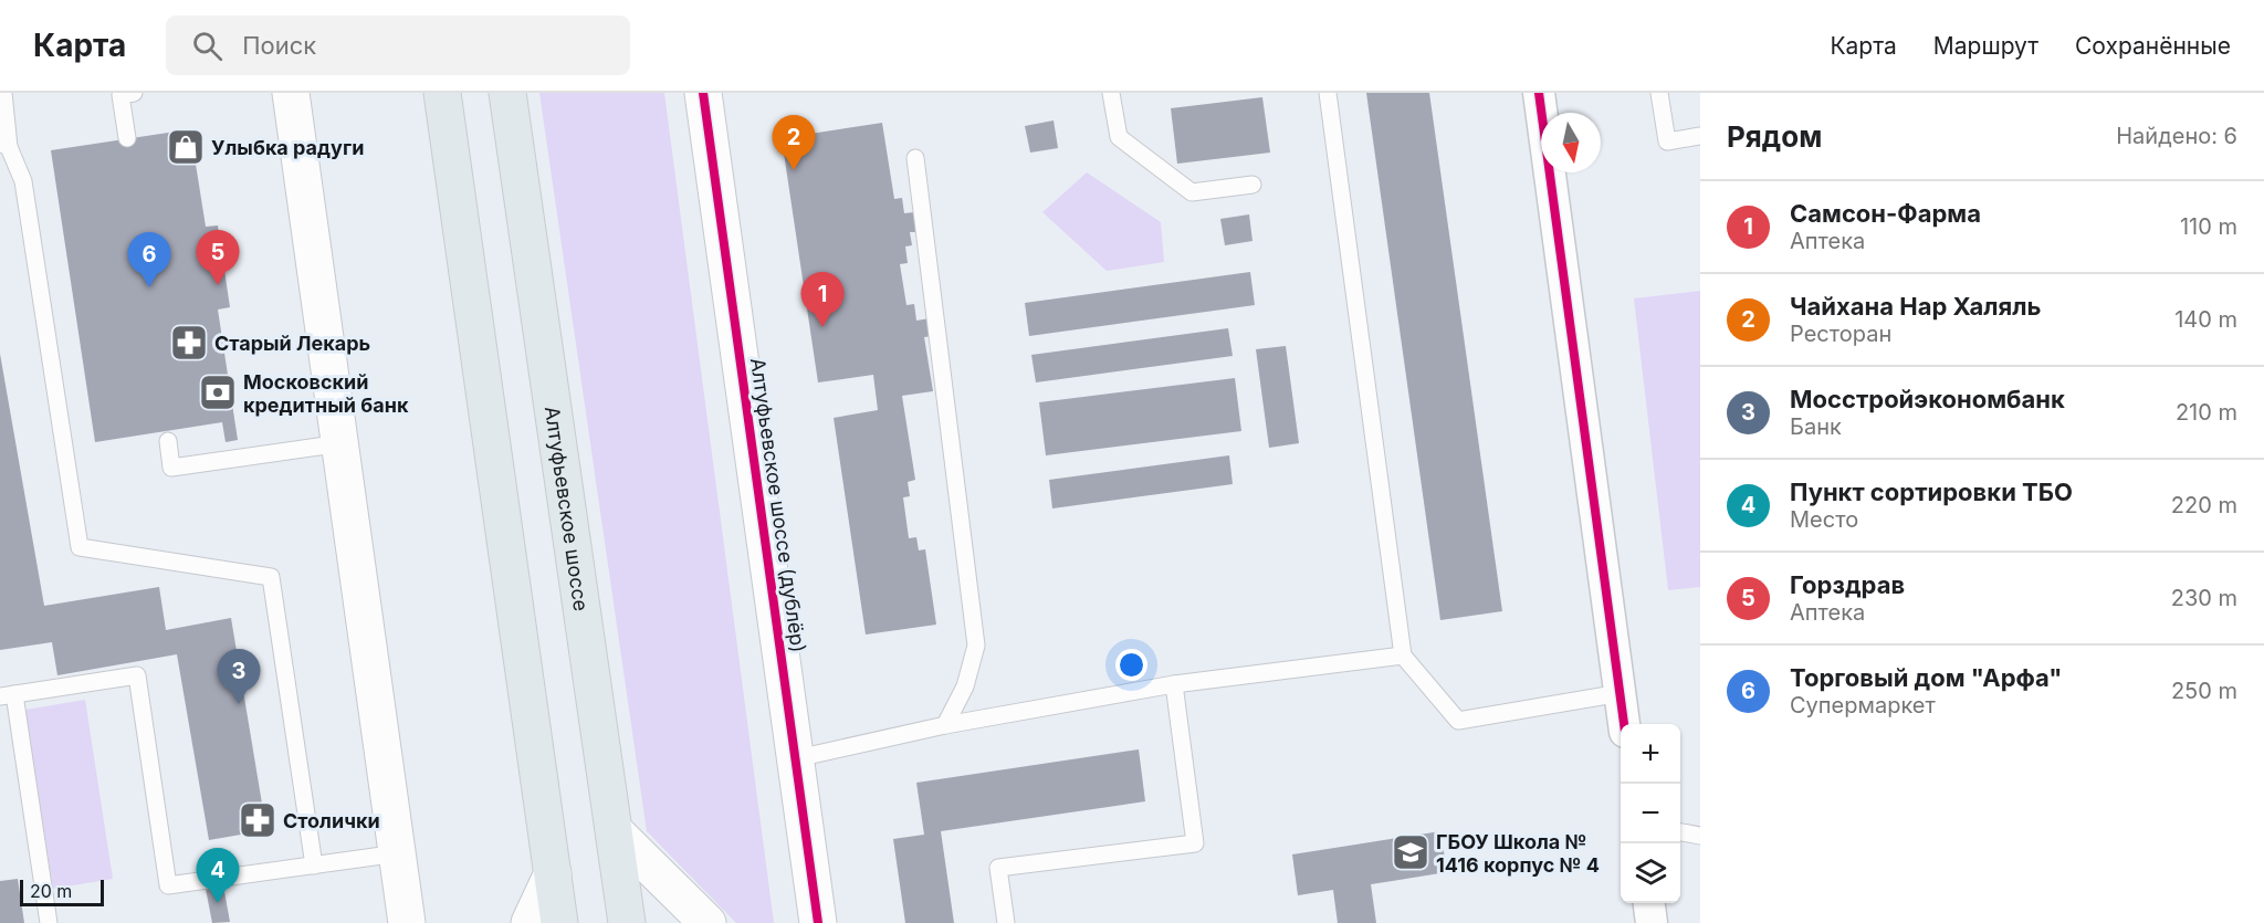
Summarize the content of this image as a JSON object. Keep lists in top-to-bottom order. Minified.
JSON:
{"streets":{"main road":["Алтуфьевское шоссе (дублёр)","Алтуфьевское шоссе"]},"places":{"shop":["Улыбка радуги"],"pharmacy":["Старый Лекарь","Столички"],"bank":["Московский кредитный банк"],"school or university":["ГБОУ Школа № 1416 корпус № 4"]},"scale_bar":"20 m","north":"bottom","page":{"header":"Карта","search":"Поиск","nav":["Карта","Маршрут","Сохранённые"],"heading":["Рядом","Найдено: 6"],"pins":["2","5","6","1","3","4"],"list":[{"mark":"1","name":"Самсон-Фарма","note":"Аптека","value":"110 m"},{"mark":"2","name":"Чайхана Нар Халяль","note":"Ресторан","value":"140 m"},{"mark":"3","name":"Мосстройэкономбанк","note":"Банк","value":"210 m"},{"mark":"4","name":"Пункт сортировки ТБО","note":"Место","value":"220 m"},{"mark":"5","name":"Горздрав","note":"Аптека","value":"230 m"},{"mark":"6","name":"Торговый дом \"Арфа\"","note":"Супермаркет","value":"250 m"}],"map_buttons":["+","−"],"scale":"20 m"}}
